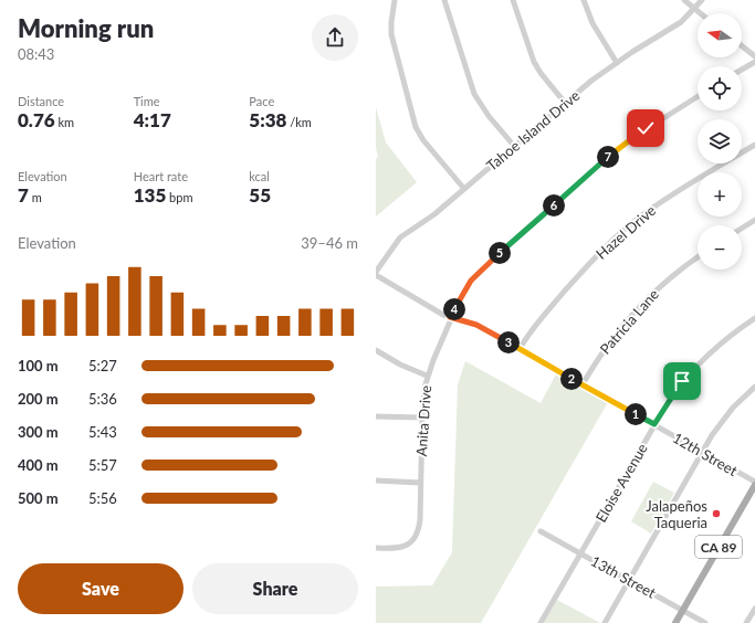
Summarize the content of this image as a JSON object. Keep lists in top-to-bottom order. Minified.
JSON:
{"streets":{"main road":["CA 89"],"street":["Tahoe Island Drive","Hazel Drive","Patricia Lane","Anita Drive","12th Street","Eloise Avenue","13th Street"]},"crossings":[["Tahoe Island Drive","12th Street"],["Hazel Drive","12th Street"],["Patricia Lane","12th Street"],["Anita Drive","12th Street"],["12th Street","Eloise Avenue"],["12th Street","CA 89"],["Eloise Avenue","13th Street"],["CA 89","13th Street"]],"places":["Jalapeños Taqueria"],"north":"left","page":{"heading":["Morning run","08:43"],"map_buttons":["+","−"],"stats":[["Distance","0.76 km"],["Time","4:17"],["Pace","5:38 /km"],["Elevation","7 m"],["Heart rate","135 bpm"],["kcal","55"]],"pins":["7","6","5","4","3","2","1"],"chart":["Elevation","39–46 m"],"list":[{"name":"100 m","note":"5:27"},{"name":"200 m","note":"5:36"},{"name":"300 m","note":"5:43"},{"name":"400 m","note":"5:57"},{"name":"500 m","note":"5:56"}],"buttons":["Save","Share"]}}
